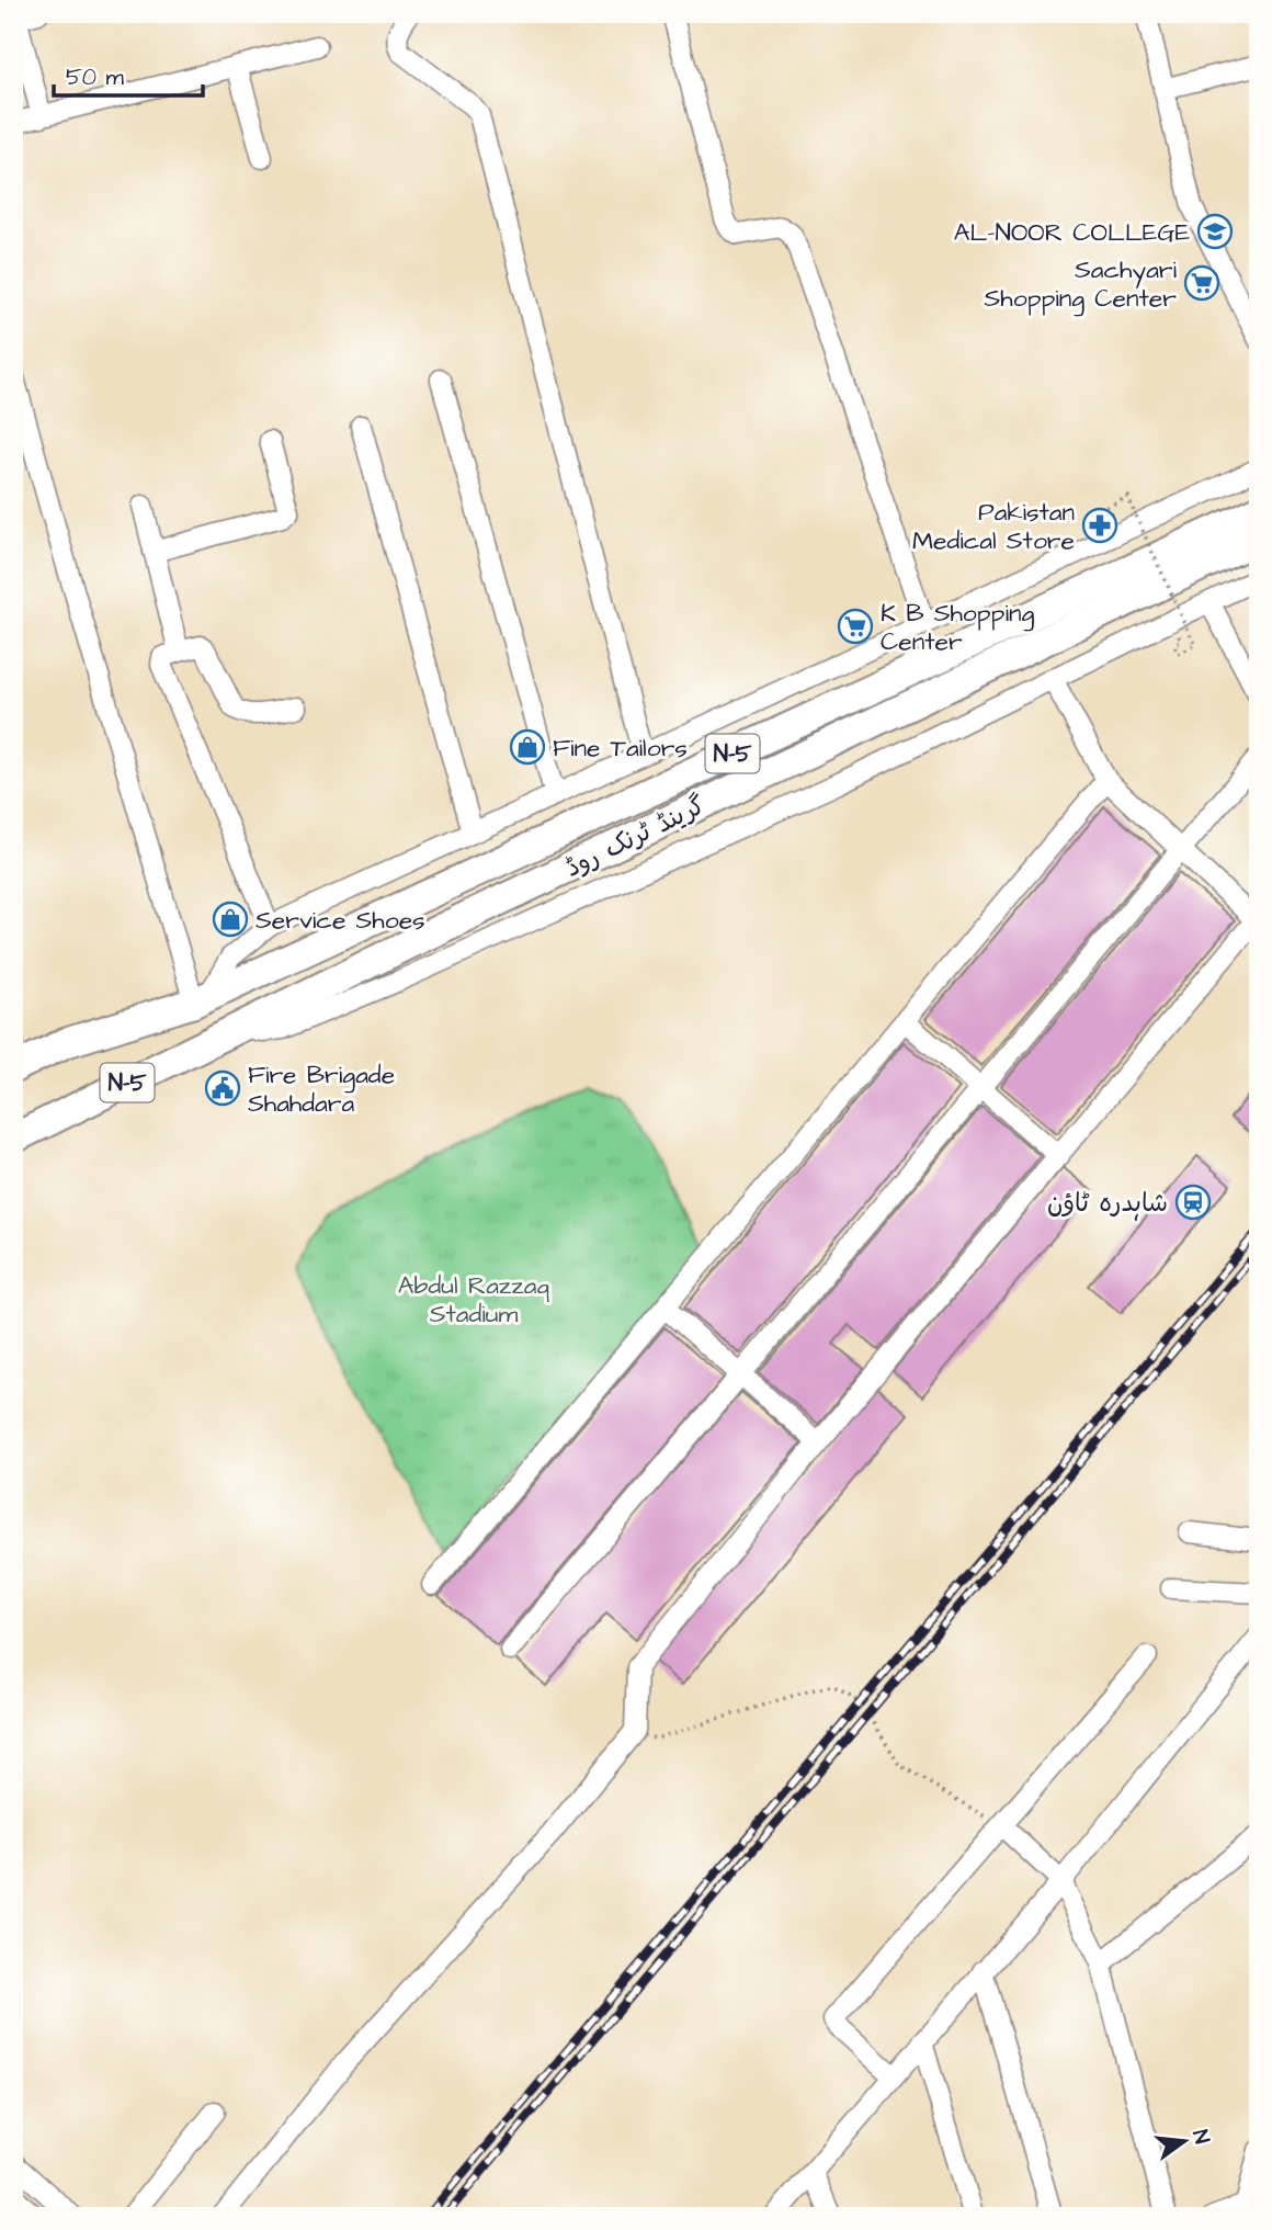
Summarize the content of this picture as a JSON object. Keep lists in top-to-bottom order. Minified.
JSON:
{"streets":{"highway":["N-5","گرینڈ ٹرنک روڈ"]},"parks":["Abdul Razzaq Stadium"],"places":{"school or university":["AL-NOOR COLLEGE"],"supermarket":["Sachyari Shopping Center","K B Shopping Center"],"pharmacy":["Pakistan Medical Store"],"shop":["Fine Tailors","Service Shoes"],"public building":["Fire Brigade Shahdara"],"station":["شاہدرہ ٹاؤن"]},"scale_bar":"50 m","north":"right"}
